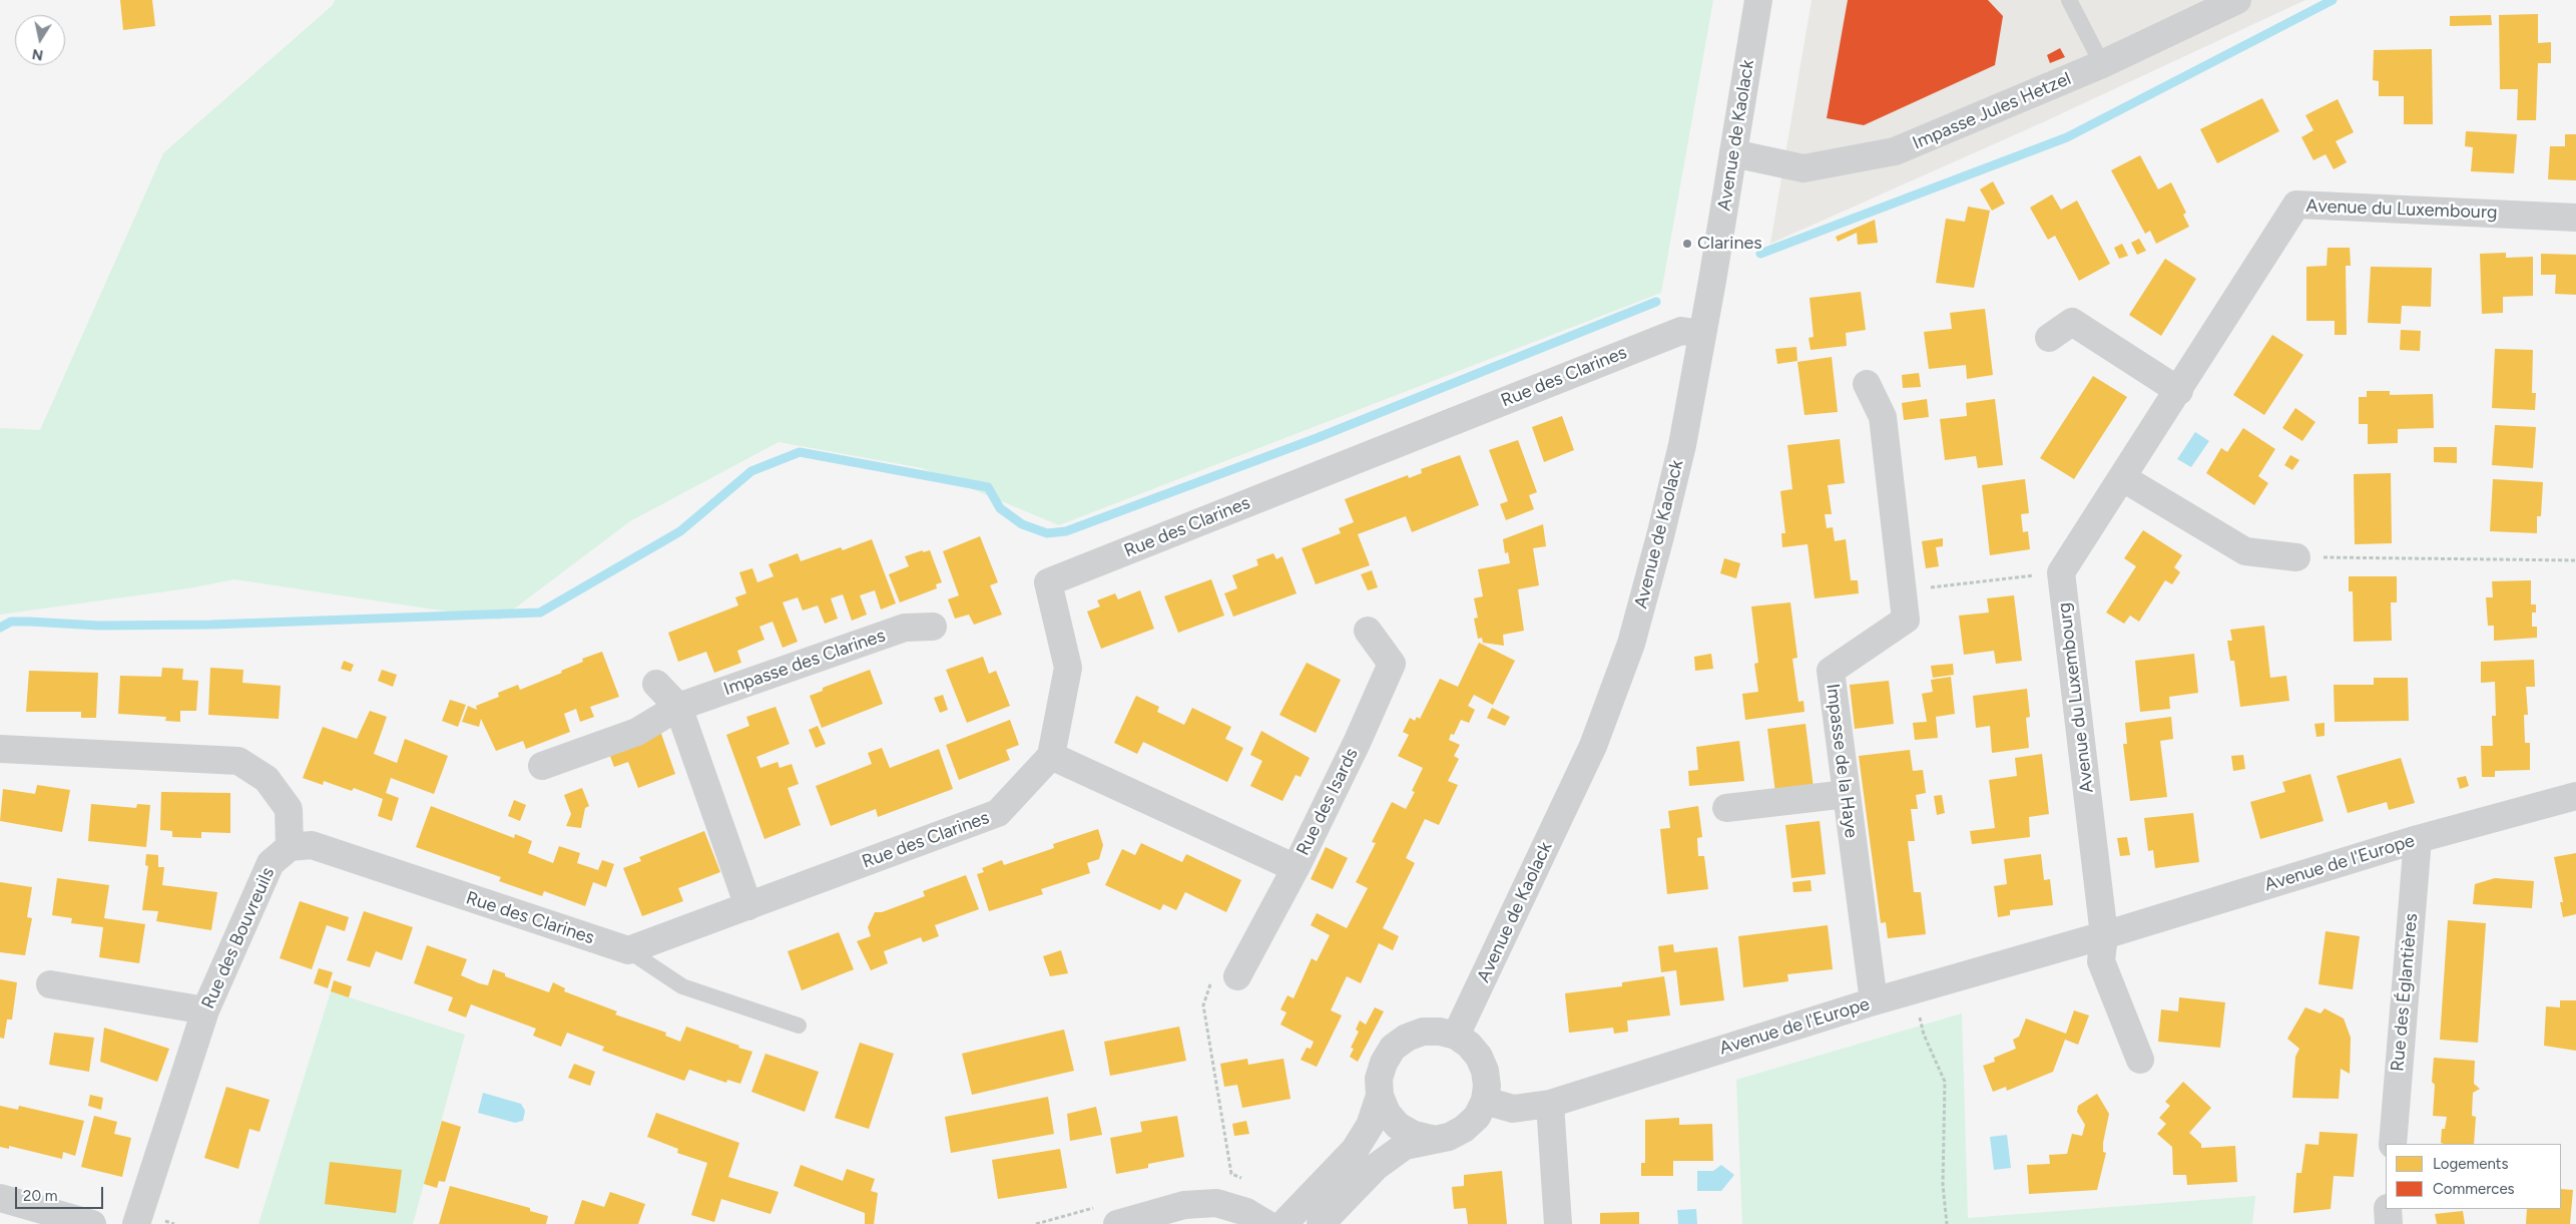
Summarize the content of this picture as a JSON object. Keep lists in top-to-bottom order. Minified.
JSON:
{"streets":{"street":["Impasse Jules Hetzel","Avenue de Kaolack","Avenue du Luxembourg","Rue des Clarines","Impasse des Clarines","Impasse de la Haye","Rue des Isards","Avenue de l'Europe","Rue des Bouvreuils","Rue des Églantières"]},"crossings":[["Impasse Jules Hetzel","Avenue de Kaolack"],["Avenue de Kaolack","Rue des Clarines"],["Avenue de Kaolack","Avenue de l'Europe"],["Avenue du Luxembourg","Avenue de l'Europe"],["Rue des Clarines","Rue des Isards"],["Rue des Clarines","Rue des Bouvreuils"],["Impasse de la Haye","Avenue de l'Europe"],["Avenue de l'Europe","Rue des Églantières"]],"places":["Clarines"],"legend":["Logements","Commerces"],"scale_bar":"20 m","north":"bottom"}
